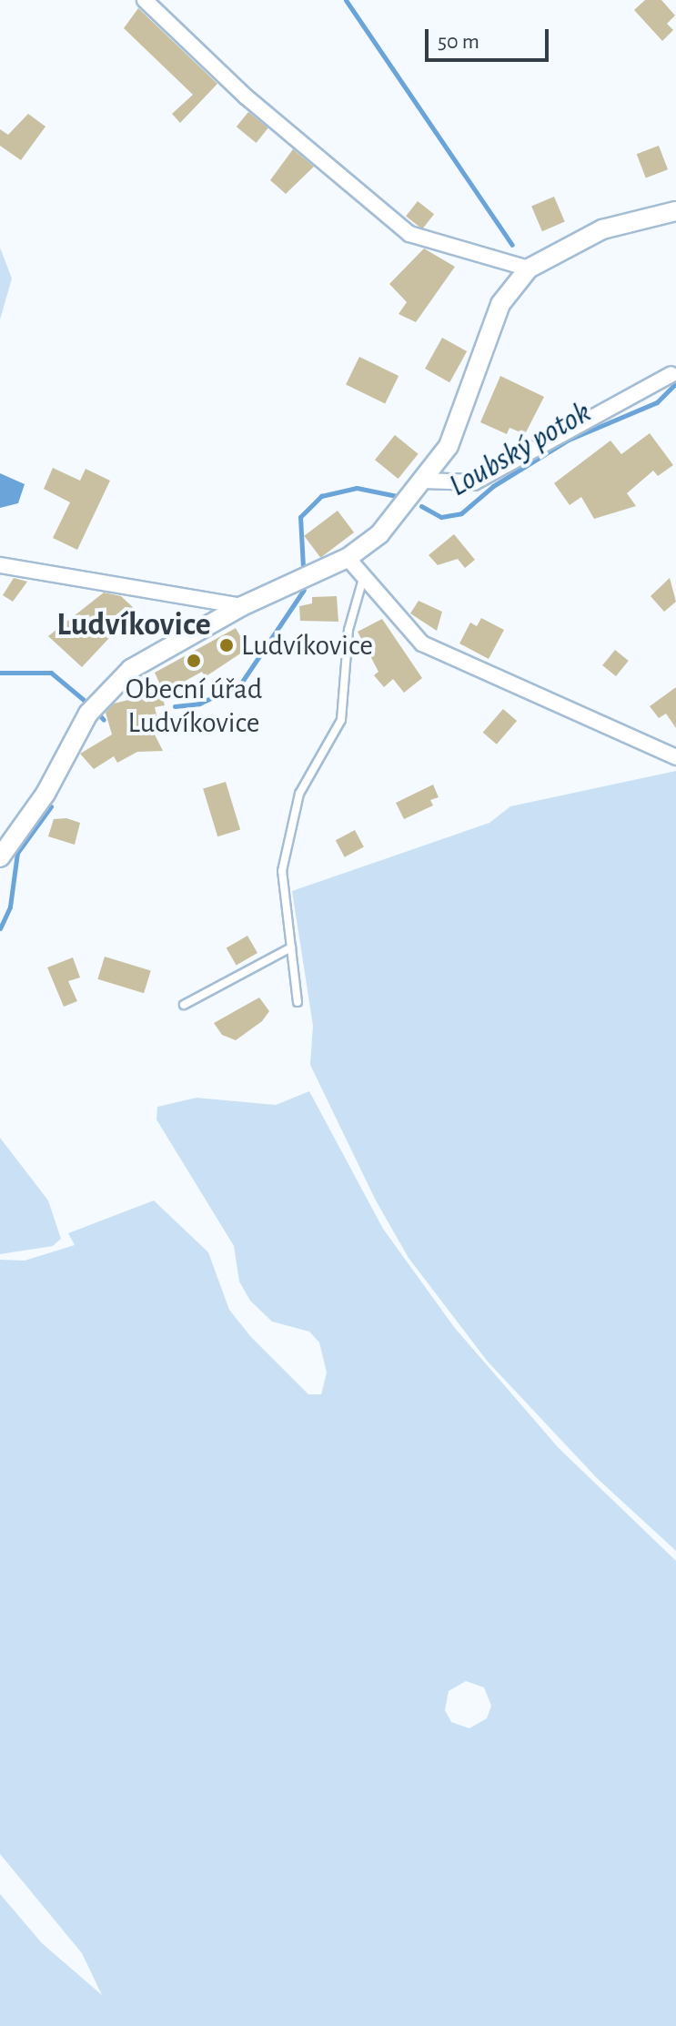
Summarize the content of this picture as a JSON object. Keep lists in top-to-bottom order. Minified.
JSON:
{"districts":["Ludvíkovice"],"water":["Loubský potok"],"places":["Ludvíkovice","Obecní úřad Ludvíkovice"],"scale_bar":"50 m"}
